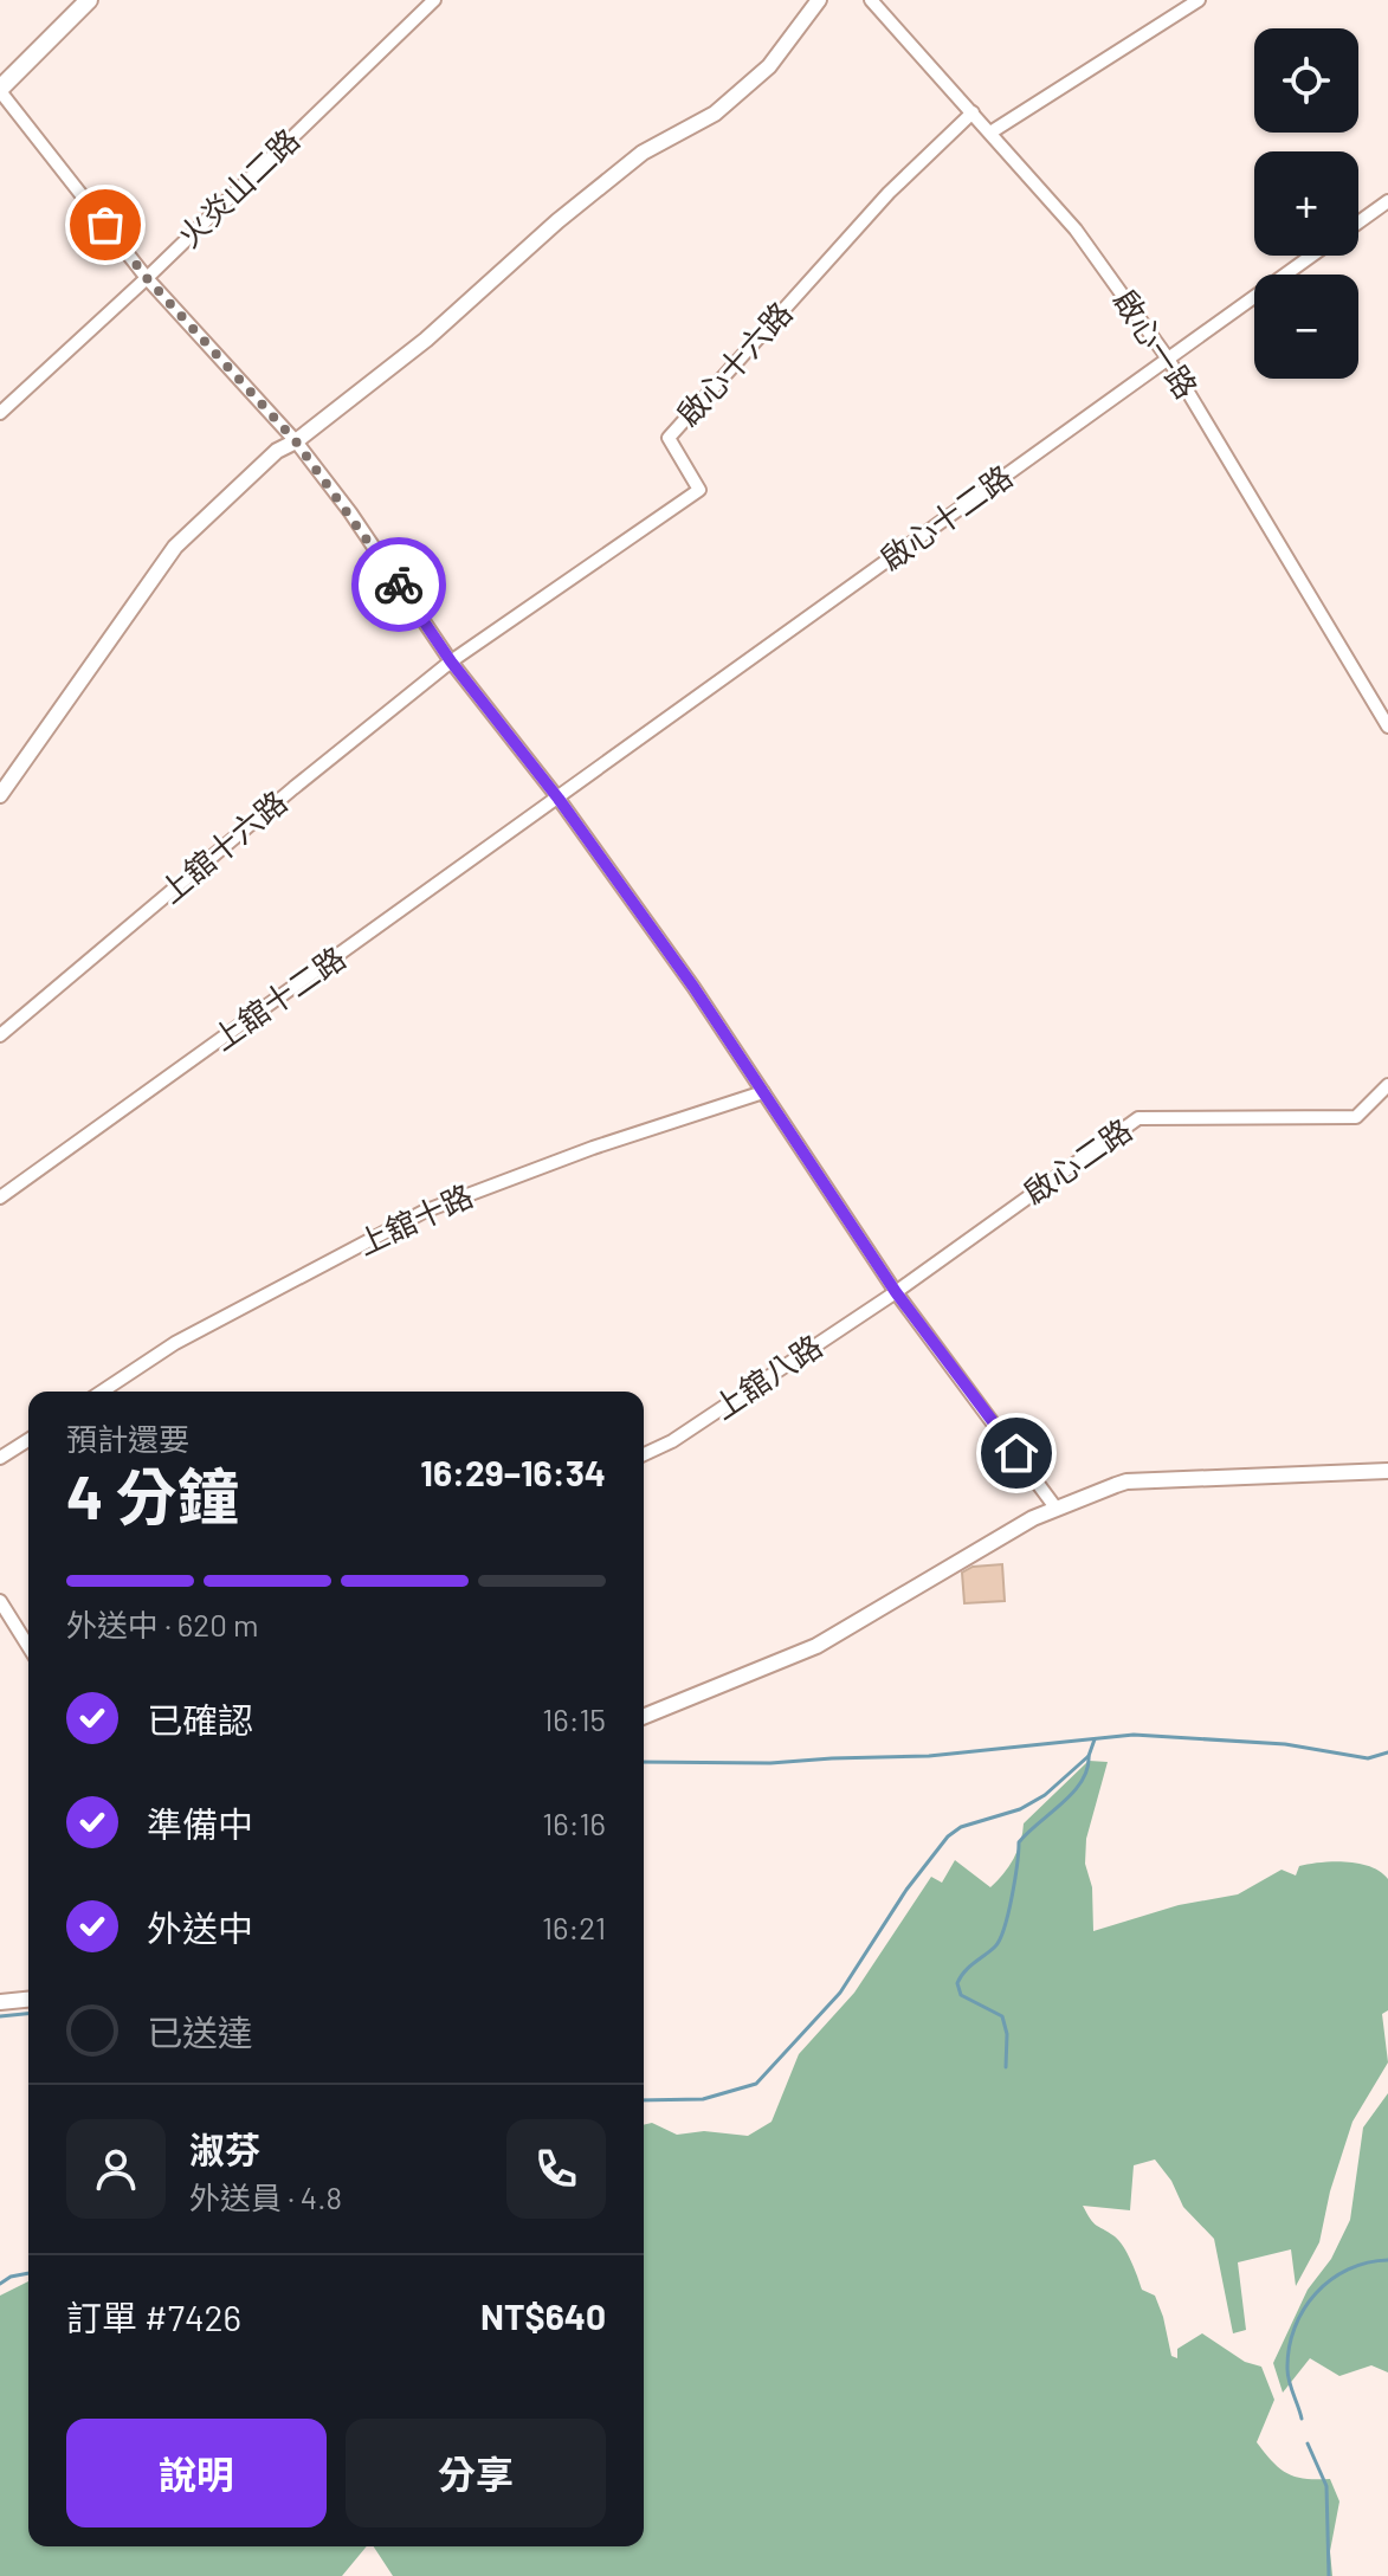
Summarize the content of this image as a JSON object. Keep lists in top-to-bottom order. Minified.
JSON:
{"streets":{"street":["火炎山二路","啟心一路","啟心十六路","啟心十二路","上舘十六路","上舘十二路","啟心二路","上舘十路","上舘八路"]},"crossings":[["啟心一路","啟心十六路"],["啟心一路","啟心十二路"],["啟心十六路","上舘十六路"],["啟心十二路","上舘十二路"],["啟心二路","上舘八路"]],"page":{"map_buttons":["+","−"],"heading":["4 分鐘","預計還要","16:29–16:34"],"panel":["淑芬","外送員 · 4.8","訂單 #7426","NT$640"],"bar":"外送中 · 620 m","list":[["已確認","16:15"],["準備中","16:16"],["外送中","16:21"],"已送達"],"buttons":["說明","分享"]}}
